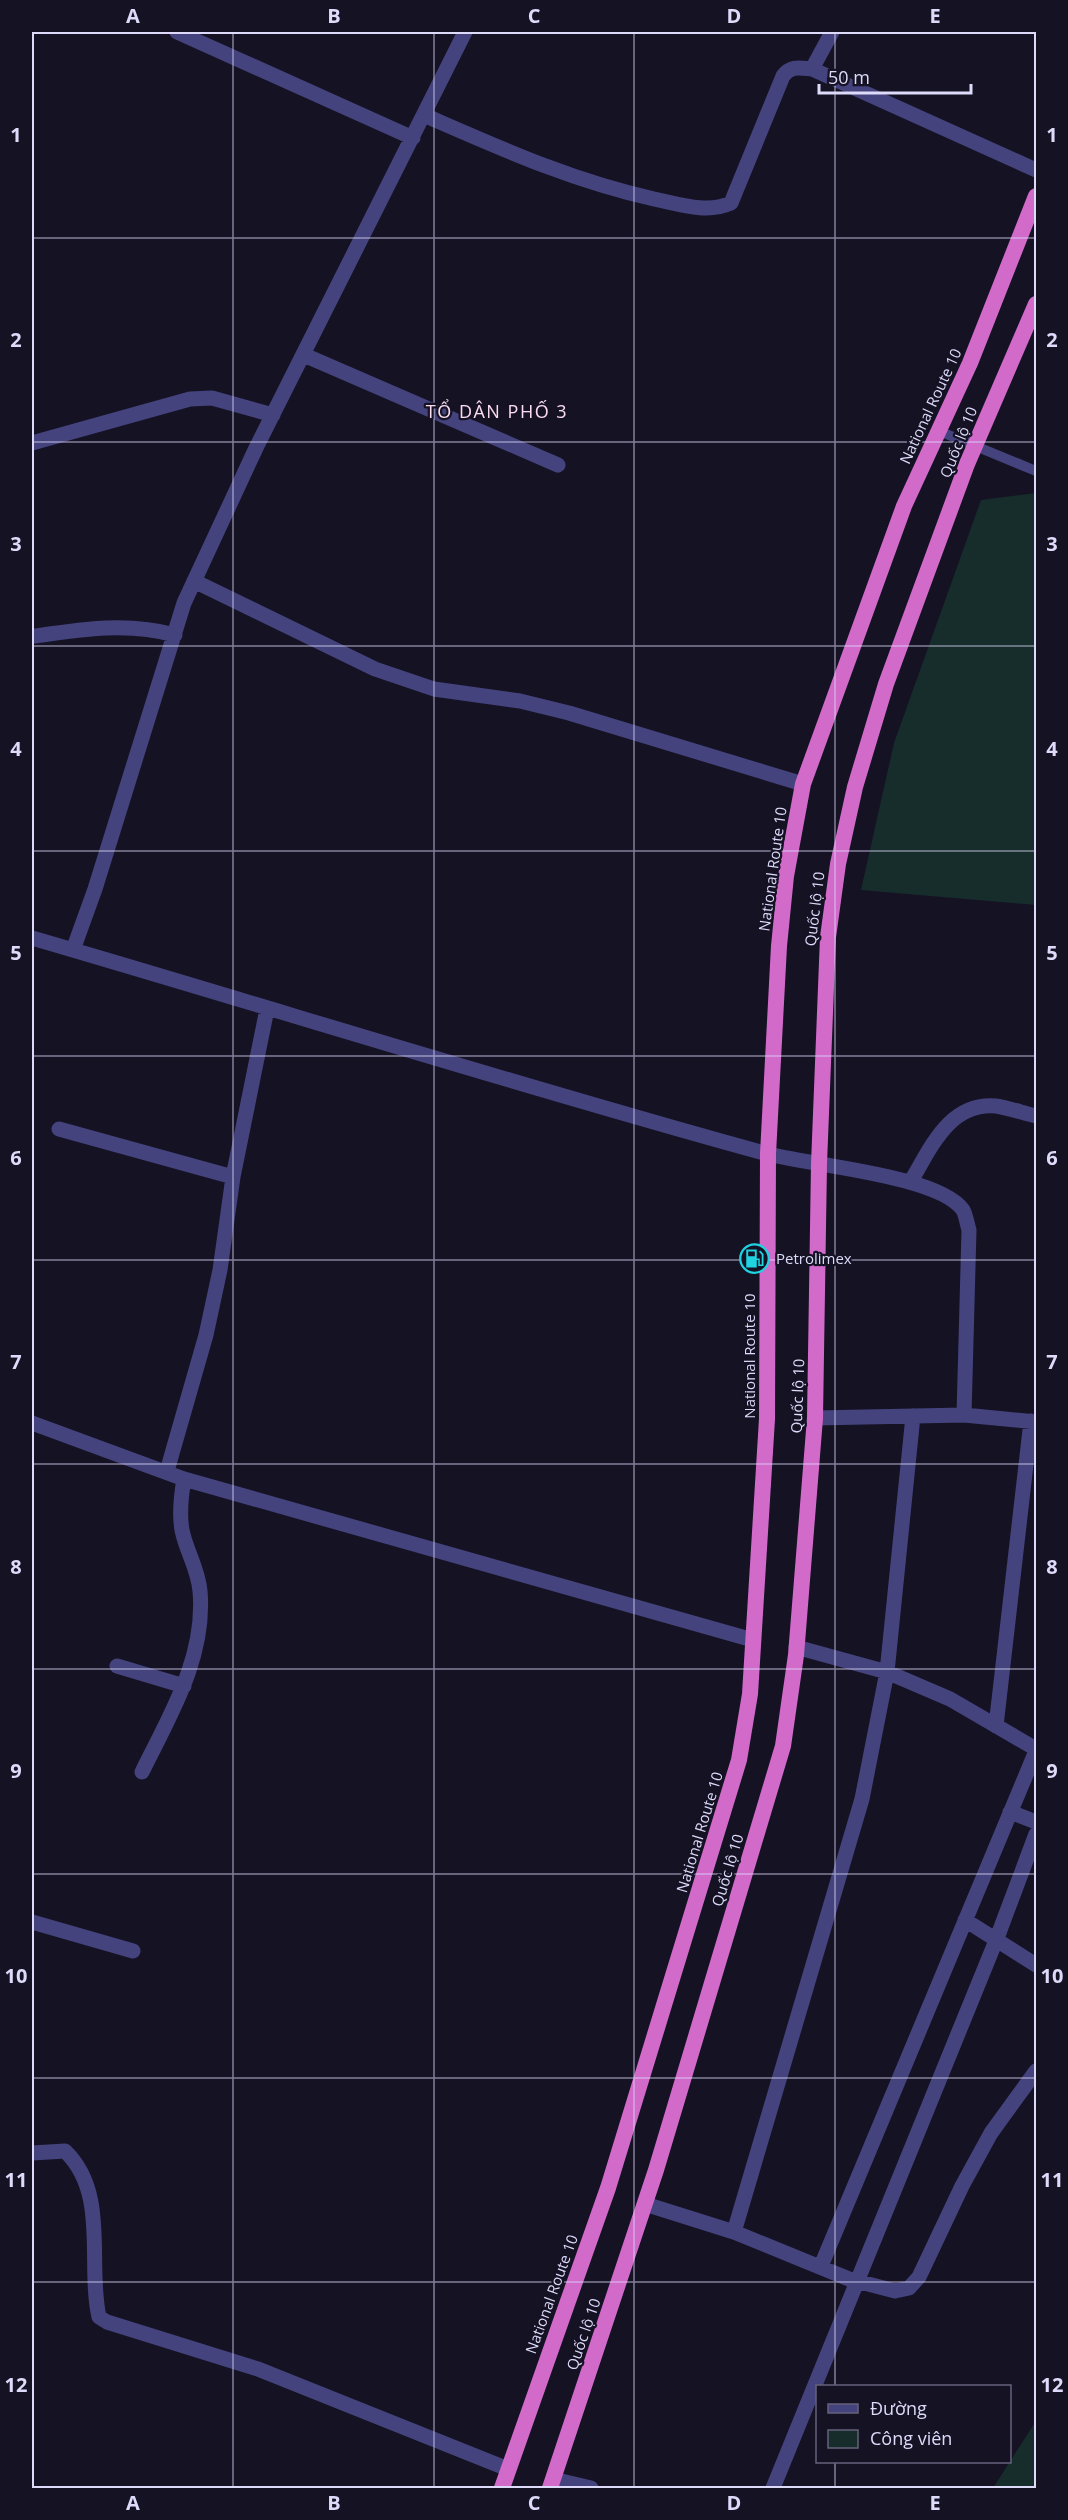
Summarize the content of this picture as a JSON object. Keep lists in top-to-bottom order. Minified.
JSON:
{"streets":{"highway":["National Route 10","Quốc lộ 10"]},"districts":["TỔ DÂN PHỐ 3"],"places":{"fuel station":["Petrolimex"]},"legend":["Đường","Công viên"],"scale_bar":"50 m","grid":{"columns":["A","B","C","D","E"],"rows":["1","2","3","4","5","6","7","8","9","10","11","12"]}}
